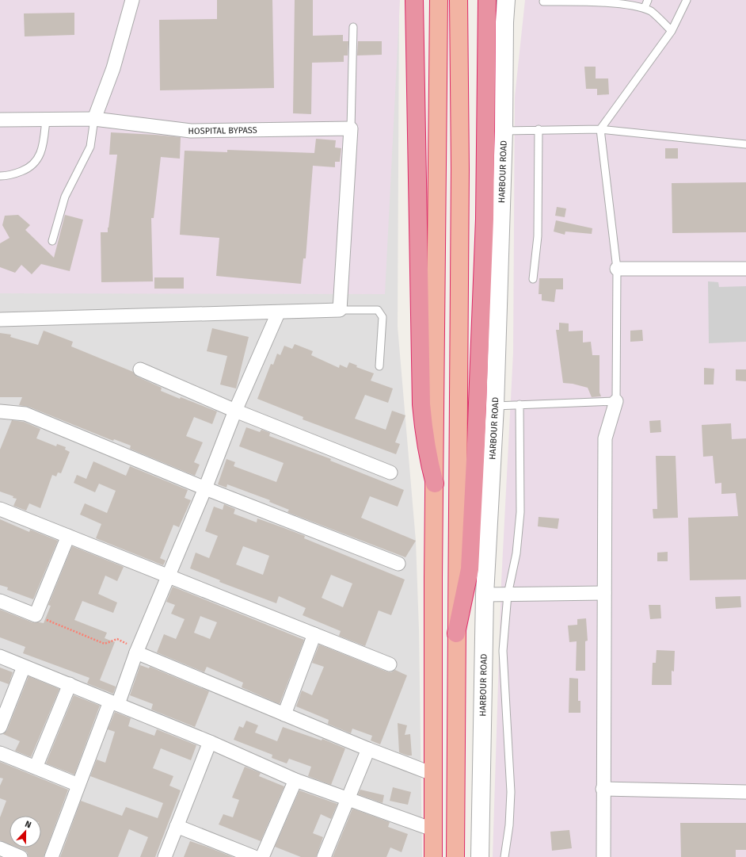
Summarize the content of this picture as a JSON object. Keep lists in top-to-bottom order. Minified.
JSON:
{"streets":{"street":["HOSPITAL BYPASS","HARBOUR ROAD"]},"north":"top"}
